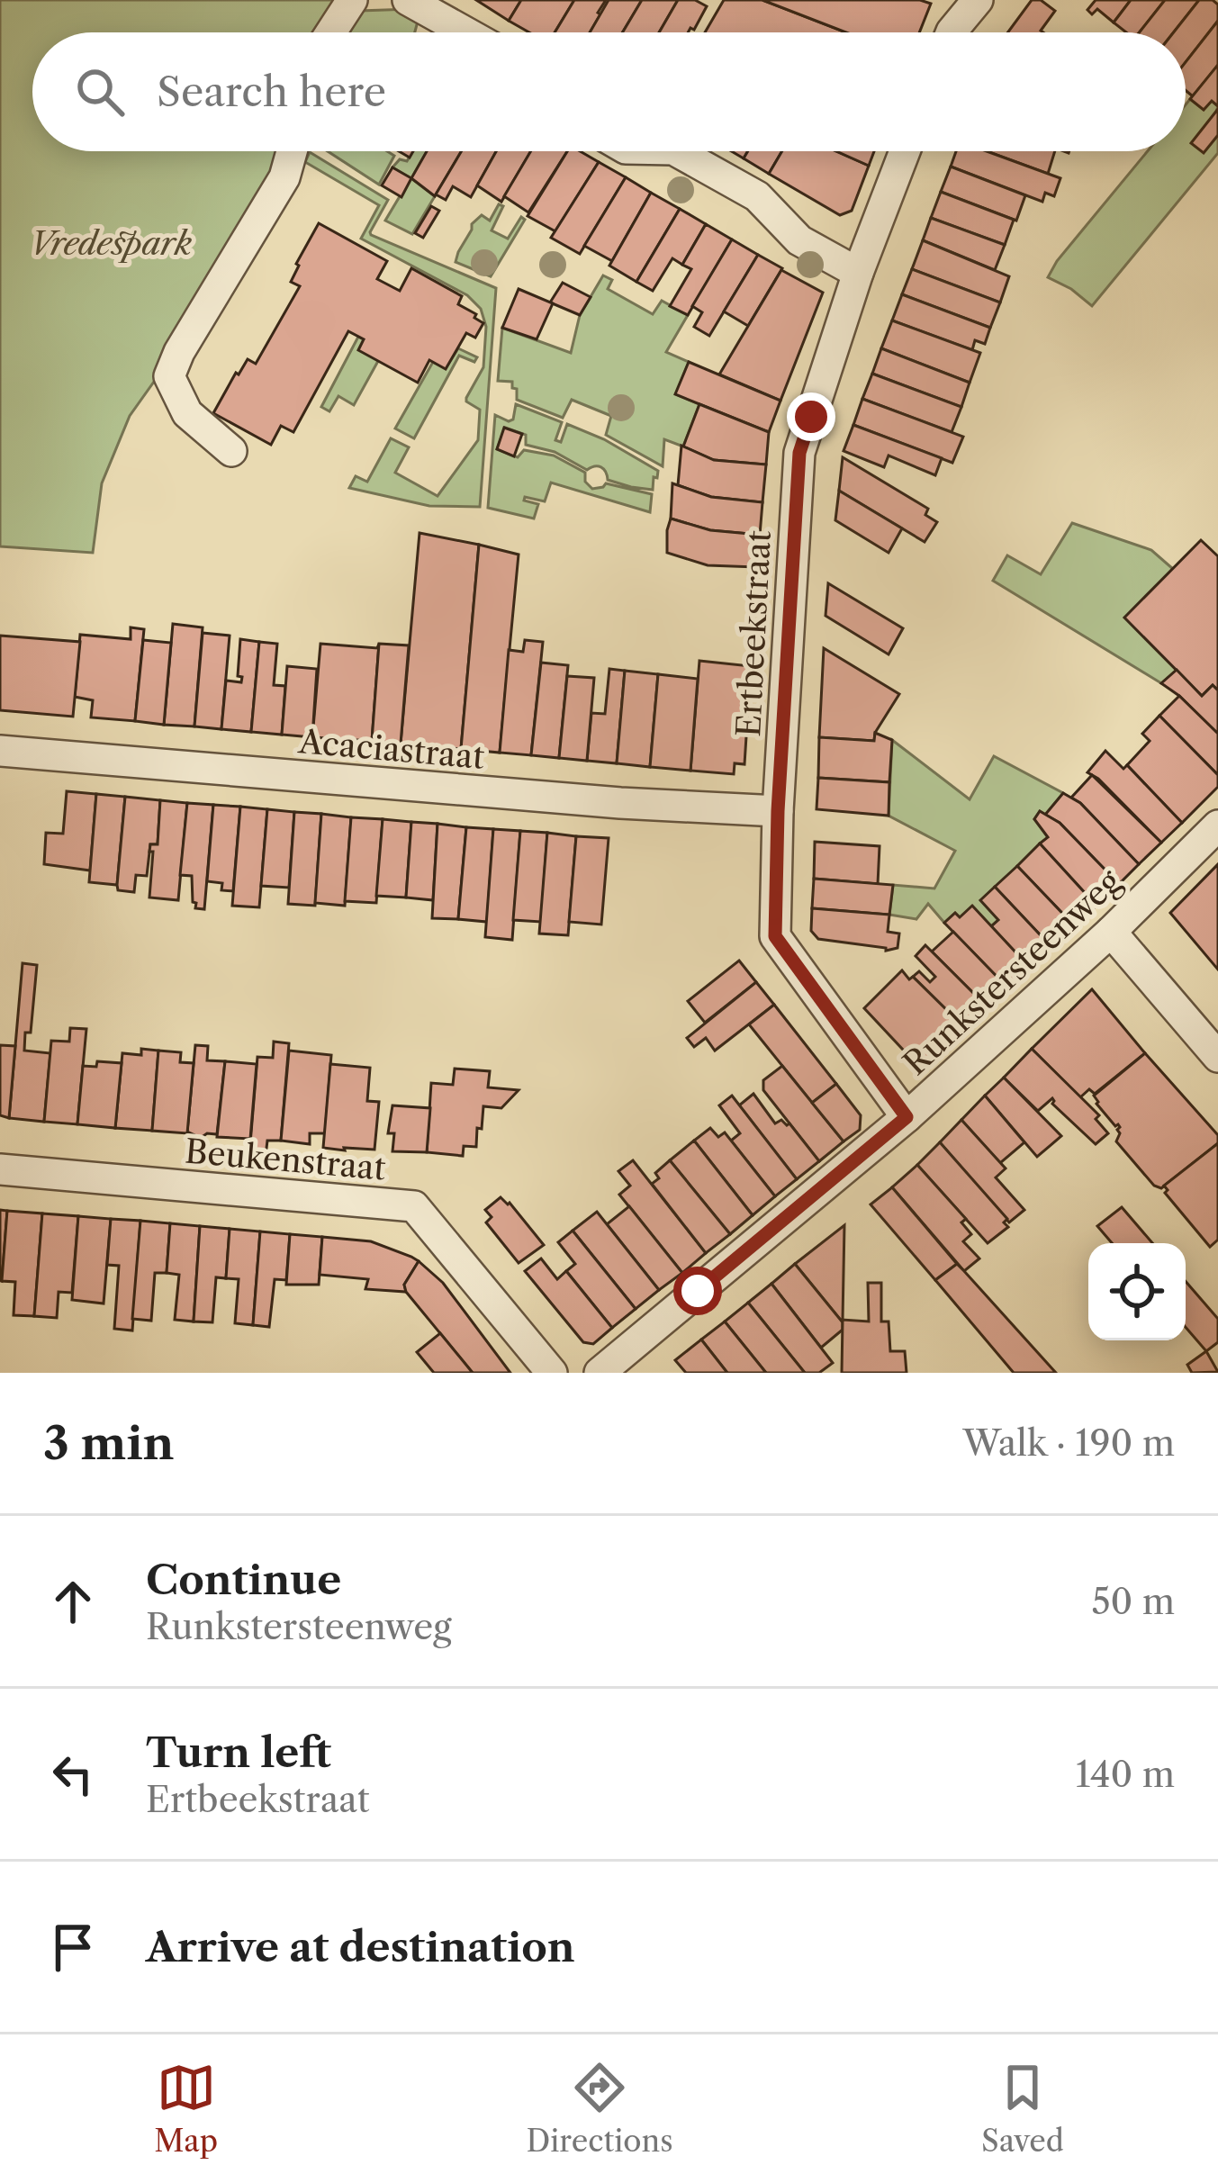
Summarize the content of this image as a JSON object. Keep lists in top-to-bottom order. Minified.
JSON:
{"streets":{"street":["Ertbeekstraat","Acaciastraat","Runkstersteenweg","Beukenstraat"]},"crossings":[["Ertbeekstraat","Acaciastraat"],["Ertbeekstraat","Runkstersteenweg"]],"parks":["Vredespark"],"page":{"search":"Search here","heading":["3 min","Walk · 190 m"],"list":[["Continue","Runkstersteenweg","50 m"],["Turn left","Ertbeekstraat","140 m"],"Arrive at destination"],"nav":["Map","Directions","Saved"]}}
